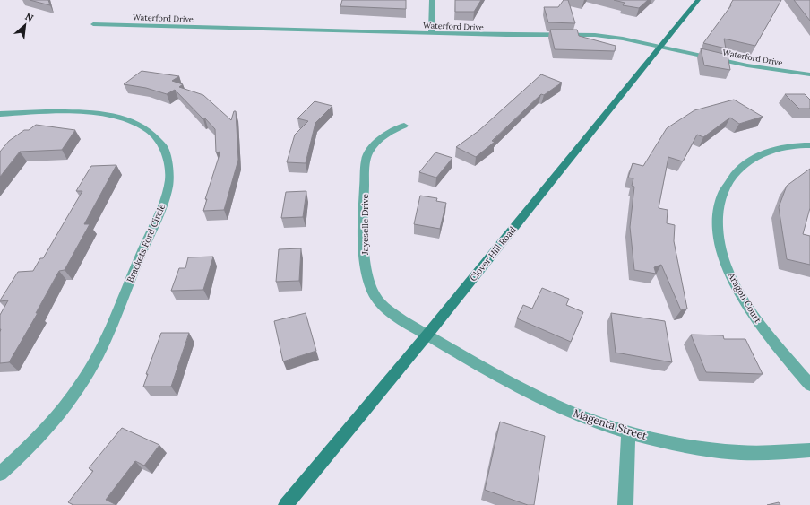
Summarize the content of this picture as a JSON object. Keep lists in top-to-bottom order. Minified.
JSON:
{"streets":{"street":["Waterford Drive","Jayeselle Drive","Brackets Ford Circle","Clover Hill Road","Aragon Court","Magenta Street"]},"crossings":[["Waterford Drive","Clover Hill Road"],["Jayeselle Drive","Clover Hill Road"],["Jayeselle Drive","Magenta Street"],["Clover Hill Road","Magenta Street"]],"north":"top right"}
